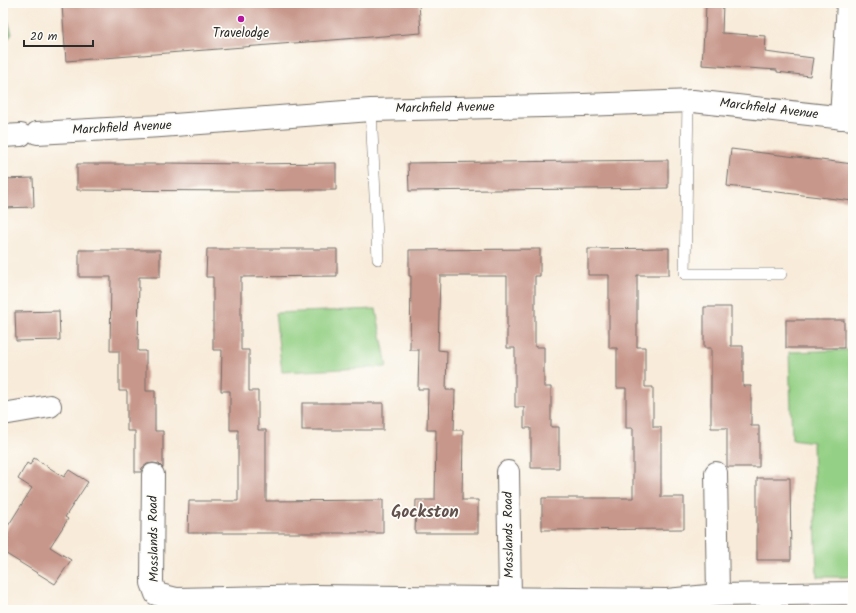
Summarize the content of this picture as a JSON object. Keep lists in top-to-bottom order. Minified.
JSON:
{"streets":{"street":["Marchfield Avenue","Mosslands Road"]},"districts":["Gockston"],"places":["Travelodge"],"scale_bar":"20 m"}
